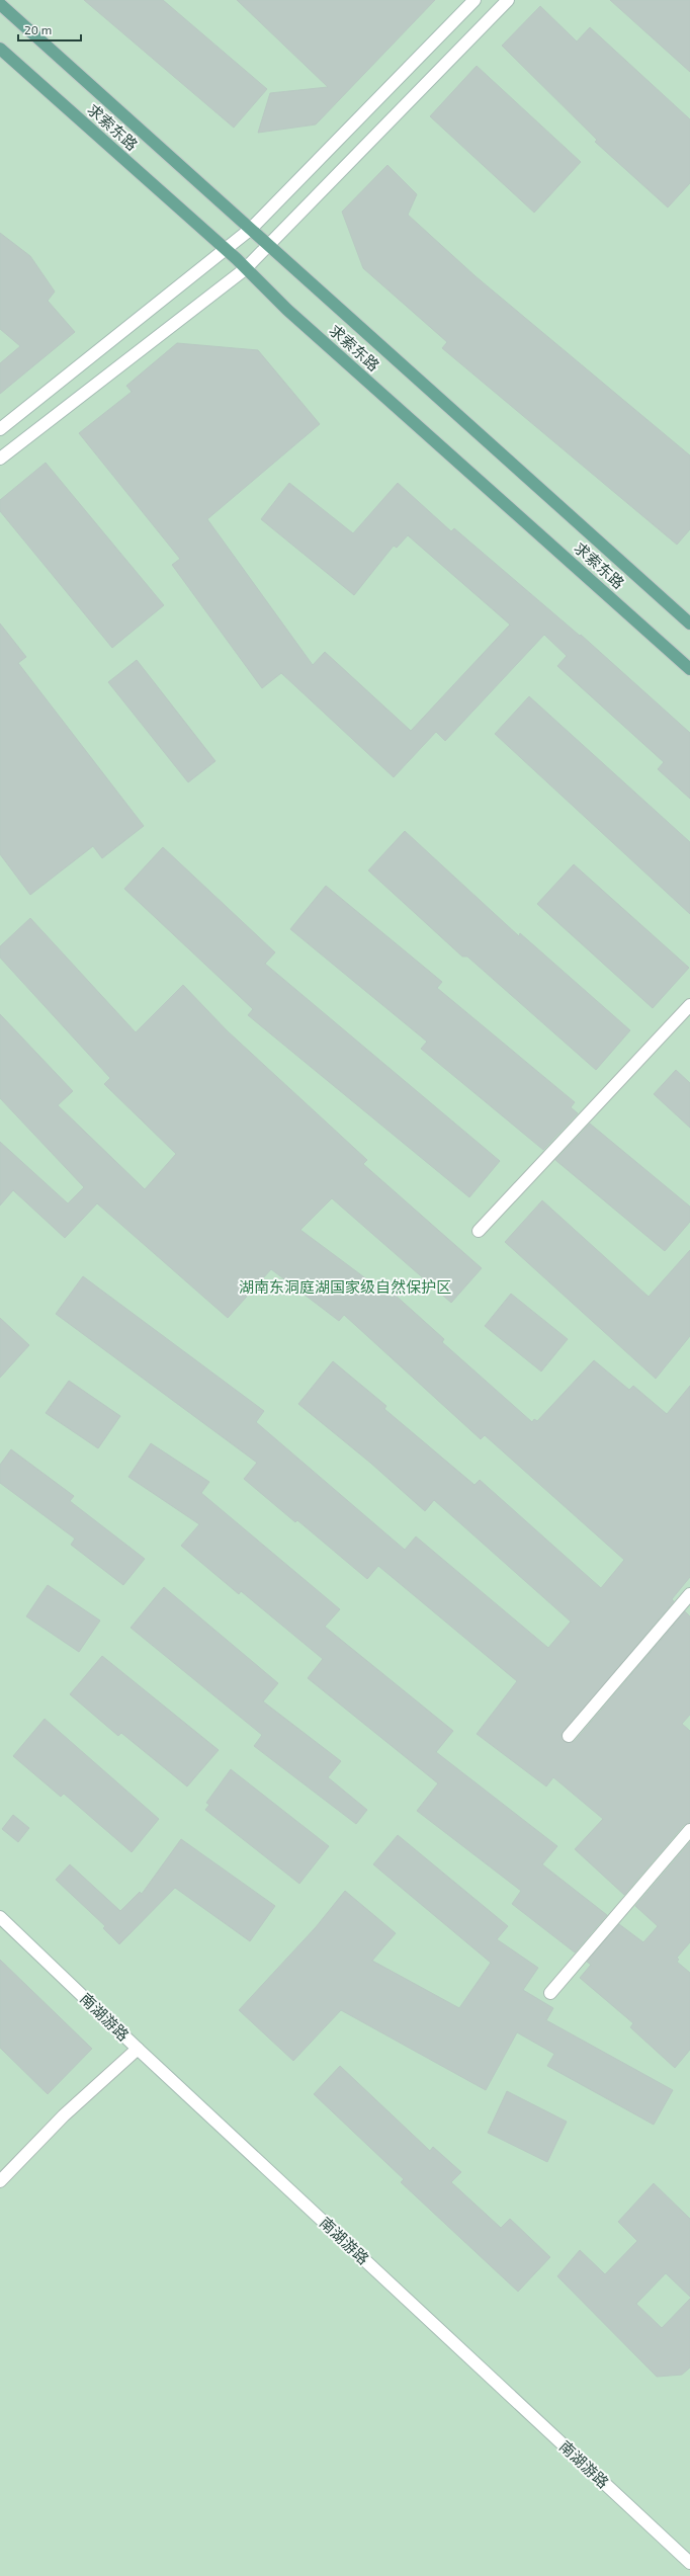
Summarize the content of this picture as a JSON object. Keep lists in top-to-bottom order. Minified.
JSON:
{"streets":{"main road":["求索东路"],"street":["南湖游路"]},"parks":["湖南东洞庭湖国家级自然保护区"],"scale_bar":"20 m"}
